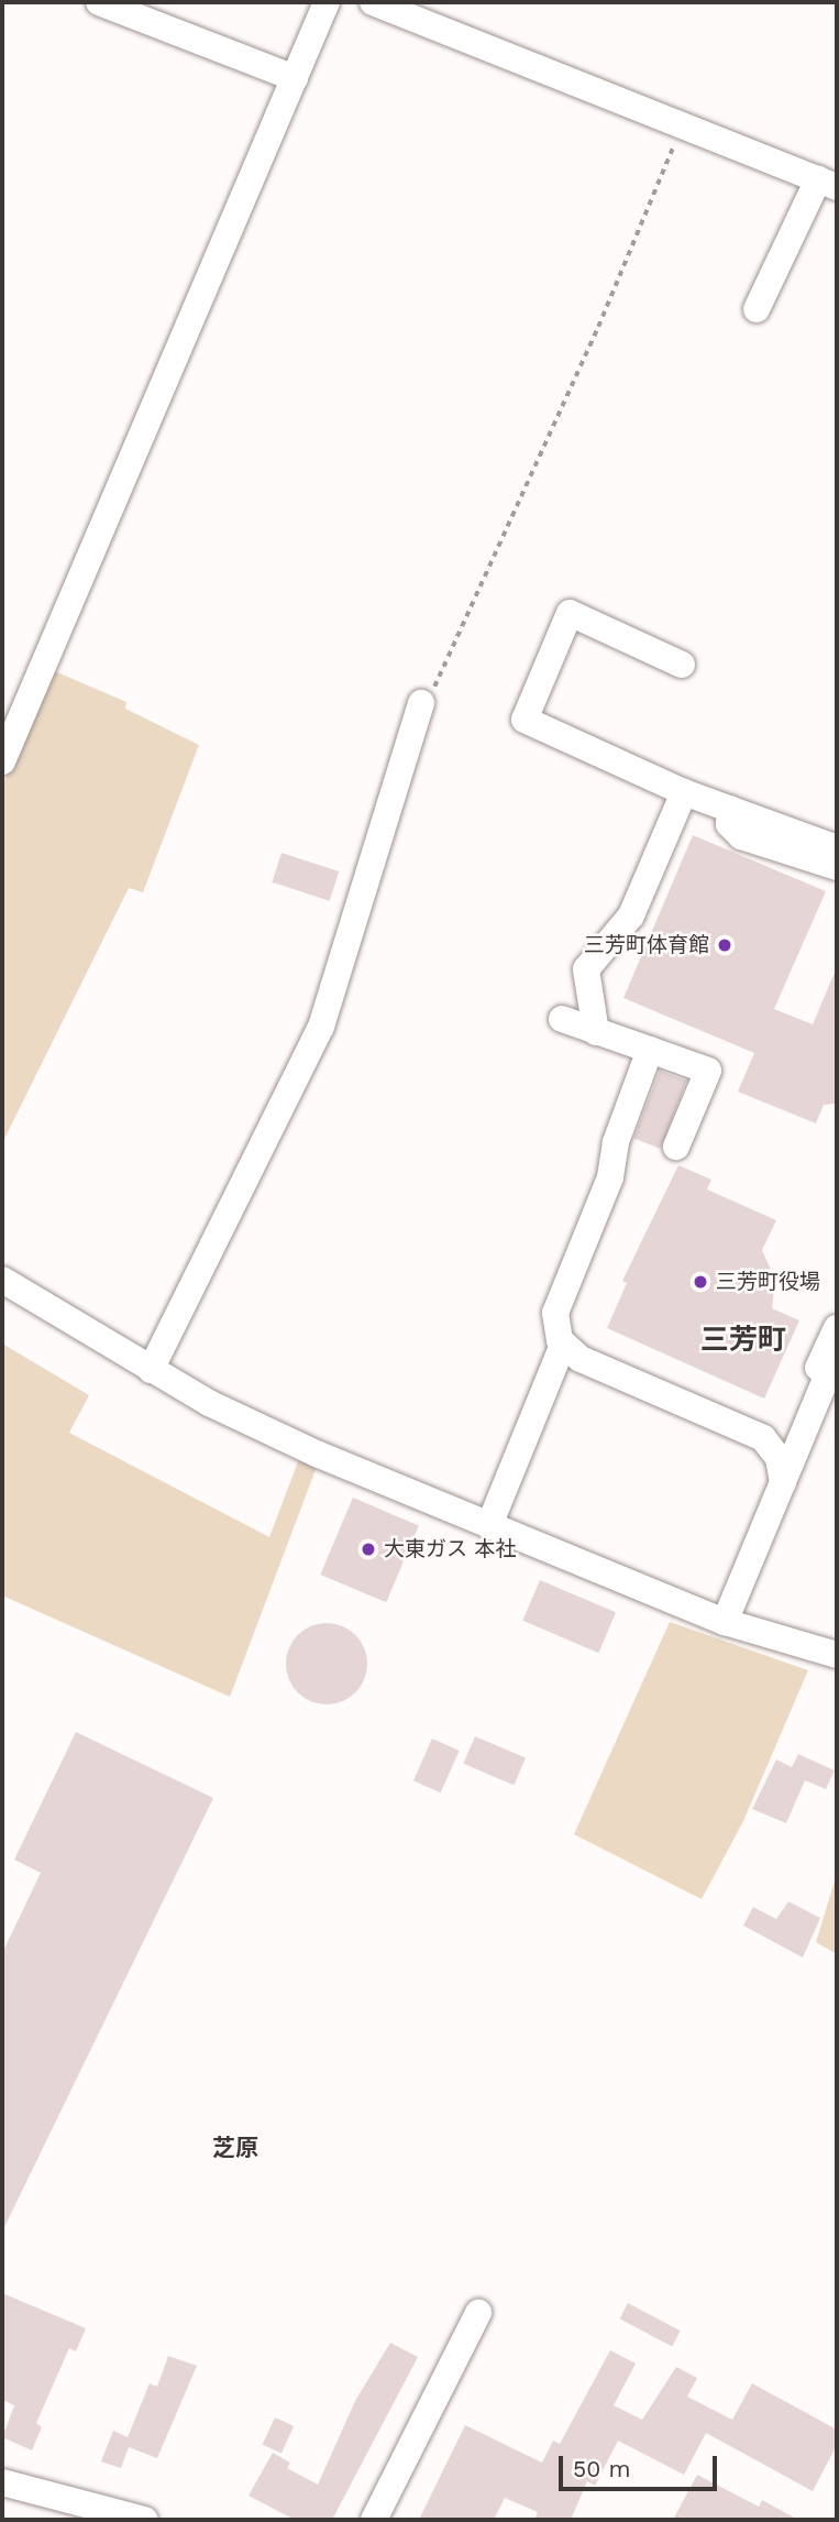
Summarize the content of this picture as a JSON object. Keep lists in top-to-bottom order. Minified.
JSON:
{"districts":["三芳町","芝原"],"places":["三芳町体育館","三芳町役場","大東ガス 本社"],"scale_bar":"50 m"}
